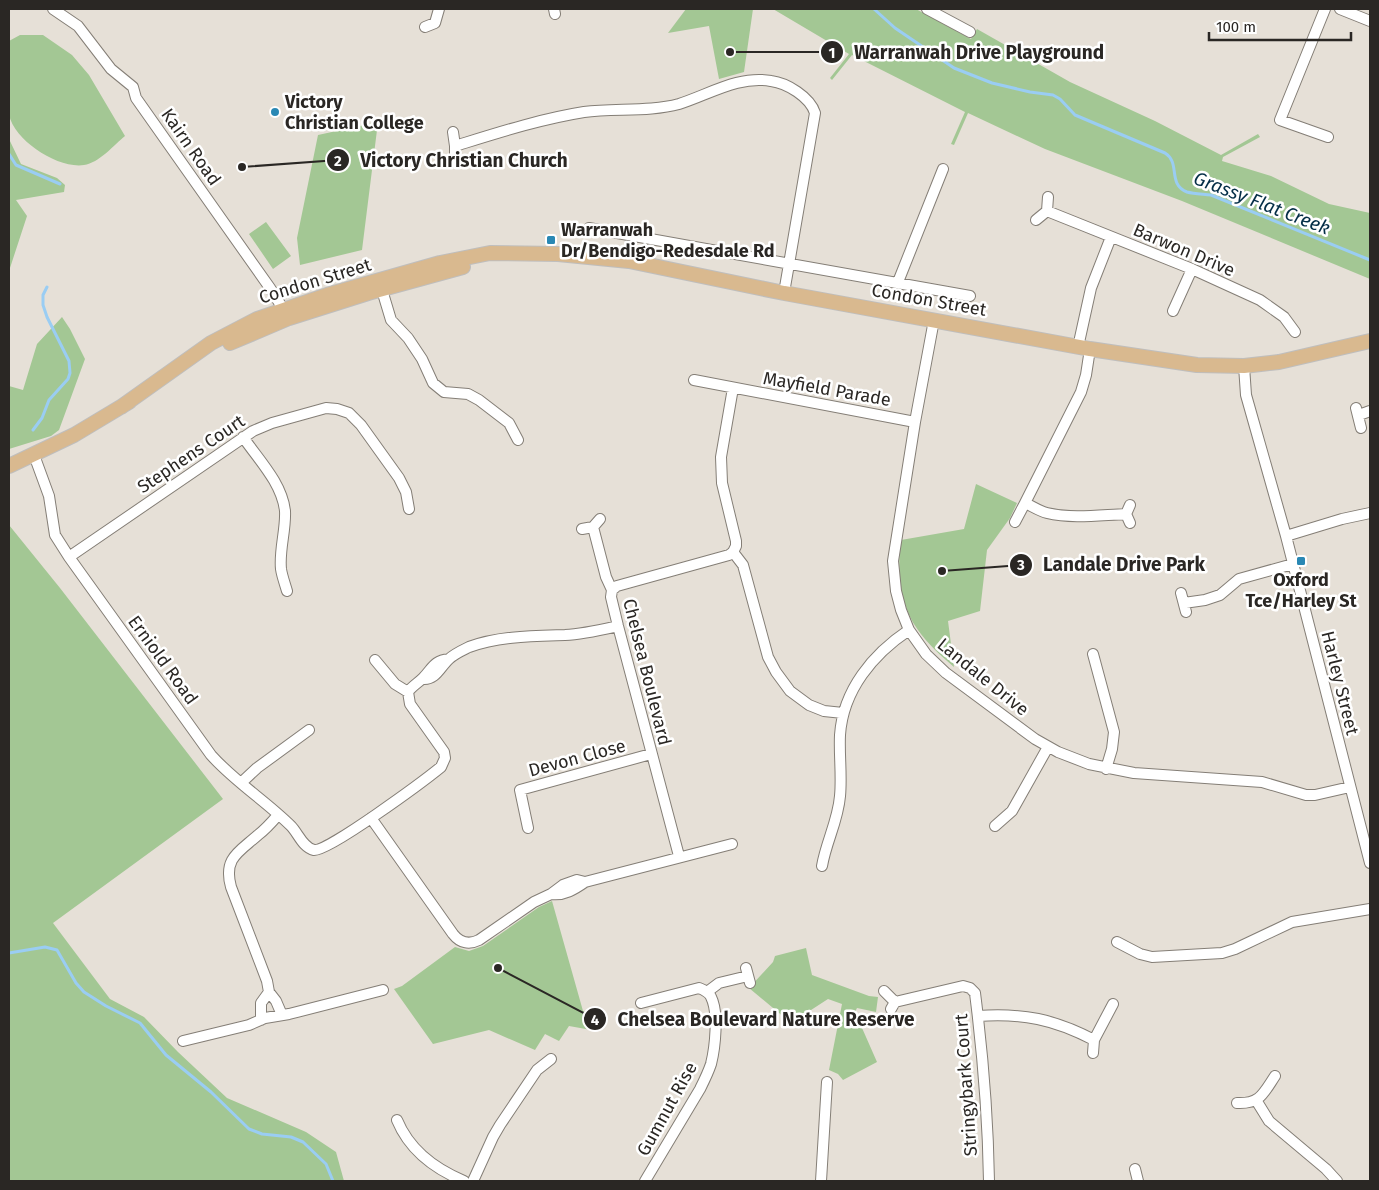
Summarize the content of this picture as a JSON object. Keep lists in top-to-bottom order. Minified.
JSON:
{"streets":{"main road":["Condon Street"],"street":["Kairn Road","Barwon Drive","Mayfield Parade","Stephens Court","Erniold Road","Chelsea Boulevard","Landale Drive","Harley Street","Devon Close","Stringybark Court","Gumnut Rise"]},"crossings":[["Kairn Road","Condon Street"],["Barwon Drive","Condon Street"],["Condon Street","Erniold Road"],["Condon Street","Landale Drive"],["Condon Street","Harley Street"],["Mayfield Parade","Landale Drive"],["Stephens Court","Erniold Road"],["Chelsea Boulevard","Devon Close"],["Landale Drive","Harley Street"]],"water":["Grassy Flat Creek"],"places":{"other":["Warranwah Drive Playground","Victory Christian College","Victory Christian Church","Landale Drive Park","Chelsea Boulevard Nature Reserve"],"transit":["Warranwah Dr/Bendigo-Redesdale Rd","Oxford Tce/Harley St"]},"scale_bar":"100 m"}
